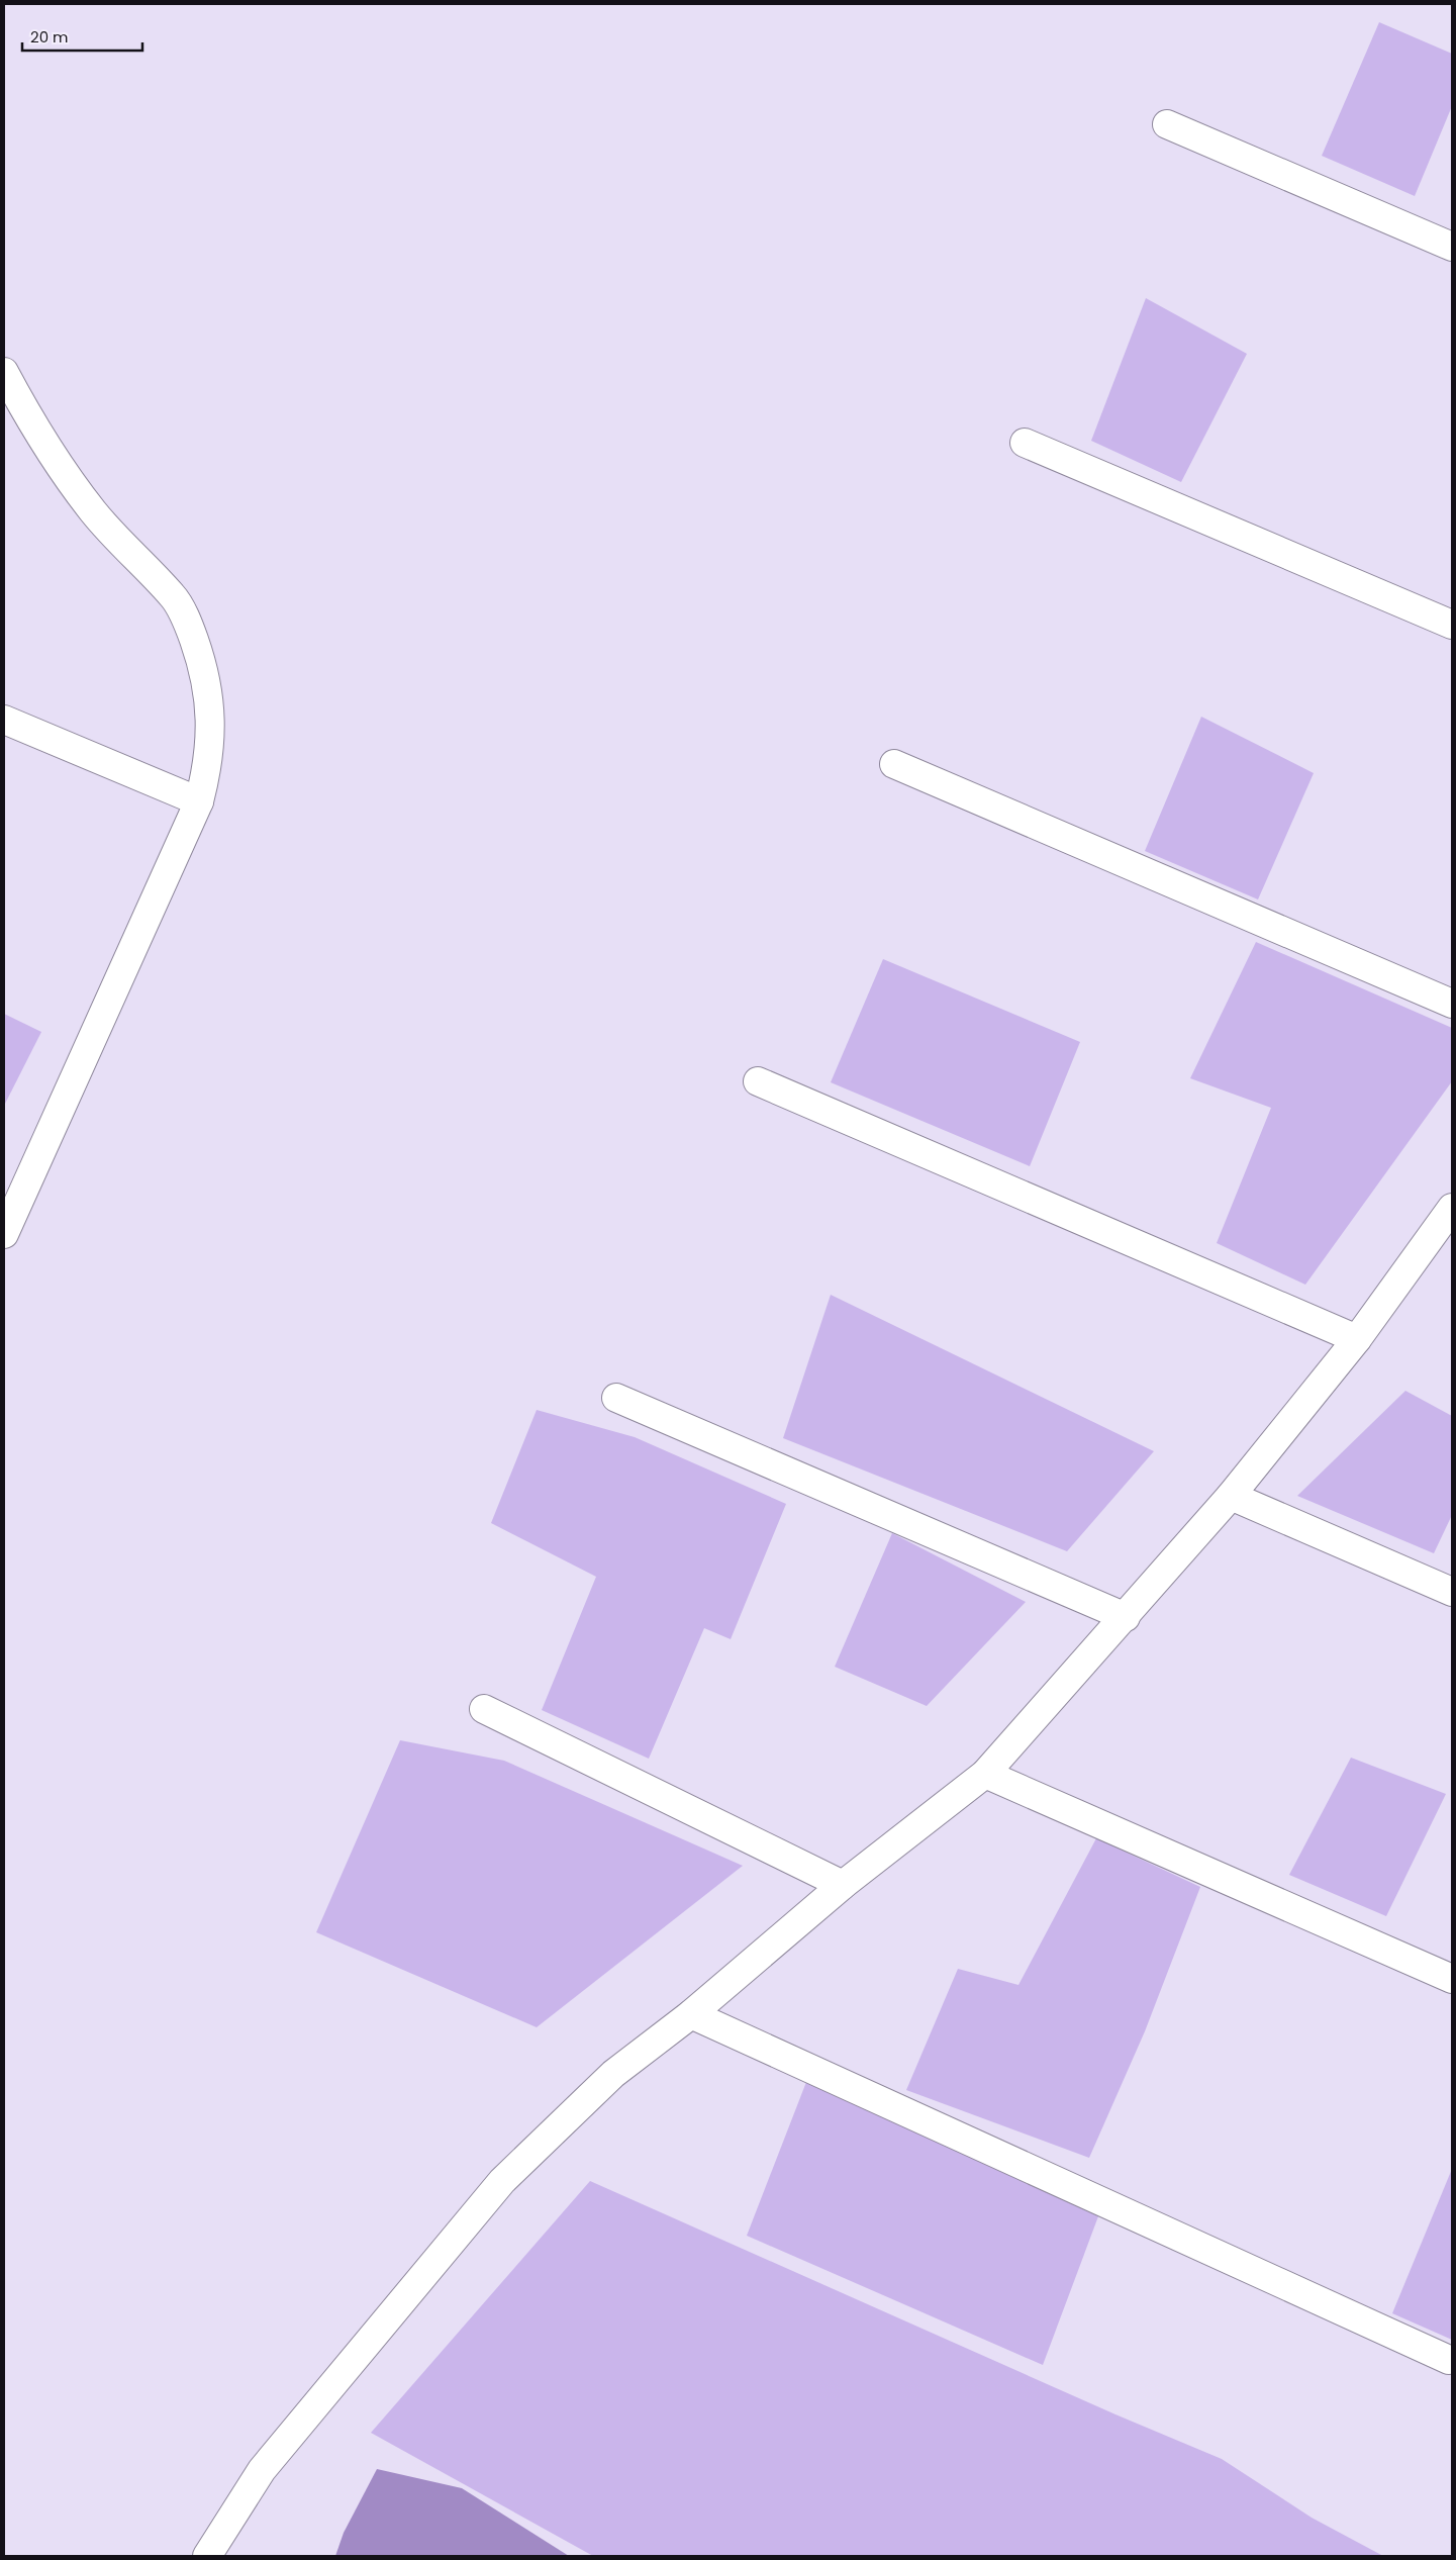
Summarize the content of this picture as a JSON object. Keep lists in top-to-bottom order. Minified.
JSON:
{"scale_bar":"20 m"}
